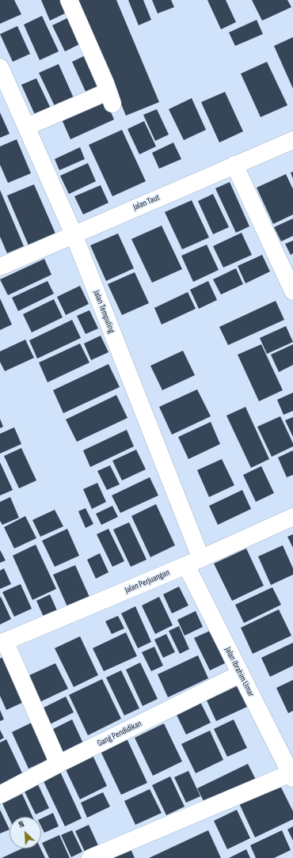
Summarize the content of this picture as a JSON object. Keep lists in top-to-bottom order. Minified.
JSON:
{"streets":{"street":["Jalan Taut","Jalan Tempuling","Jalan Perjuangan","Jalan Ibrahim Umar","Gang Pendidikan"]},"crossings":[["Jalan Taut","Jalan Tempuling"],["Jalan Tempuling","Jalan Perjuangan"],["Jalan Tempuling","Jalan Ibrahim Umar"],["Jalan Perjuangan","Jalan Ibrahim Umar"],["Jalan Ibrahim Umar","Gang Pendidikan"]],"north":"top left"}
